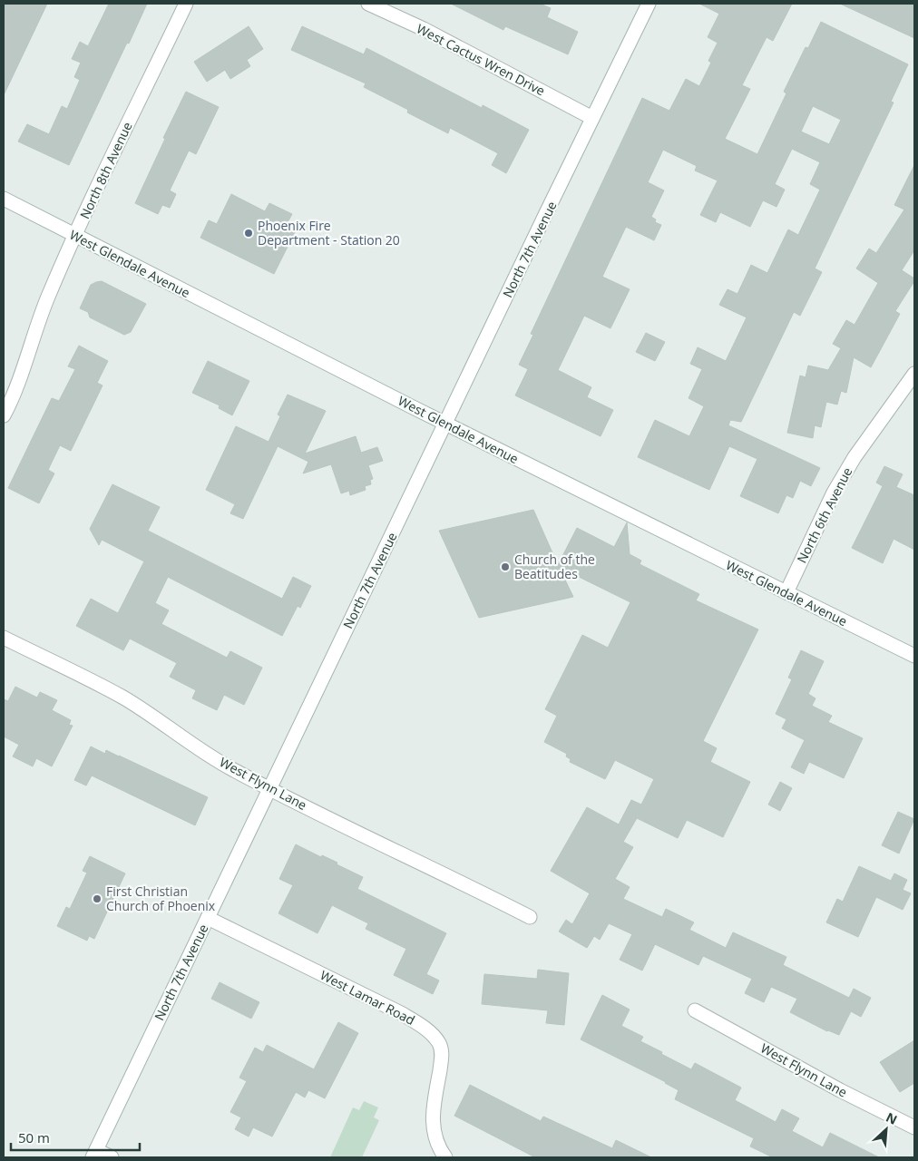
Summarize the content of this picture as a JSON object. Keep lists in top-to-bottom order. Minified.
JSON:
{"streets":{"main road":["West Cactus Wren Drive","North 8th Avenue","North 7th Avenue","West Glendale Avenue","North 6th Avenue","West Flynn Lane","West Lamar Road"]},"crossings":[["West Cactus Wren Drive","North 7th Avenue"],["North 8th Avenue","West Glendale Avenue"],["North 7th Avenue","West Glendale Avenue"],["North 7th Avenue","West Flynn Lane"],["North 7th Avenue","West Lamar Road"],["West Glendale Avenue","North 6th Avenue"]],"places":["Phoenix Fire Department - Station 20","Church of the Beatitudes","First Christian Church of Phoenix"],"scale_bar":"50 m","north":"top right"}
